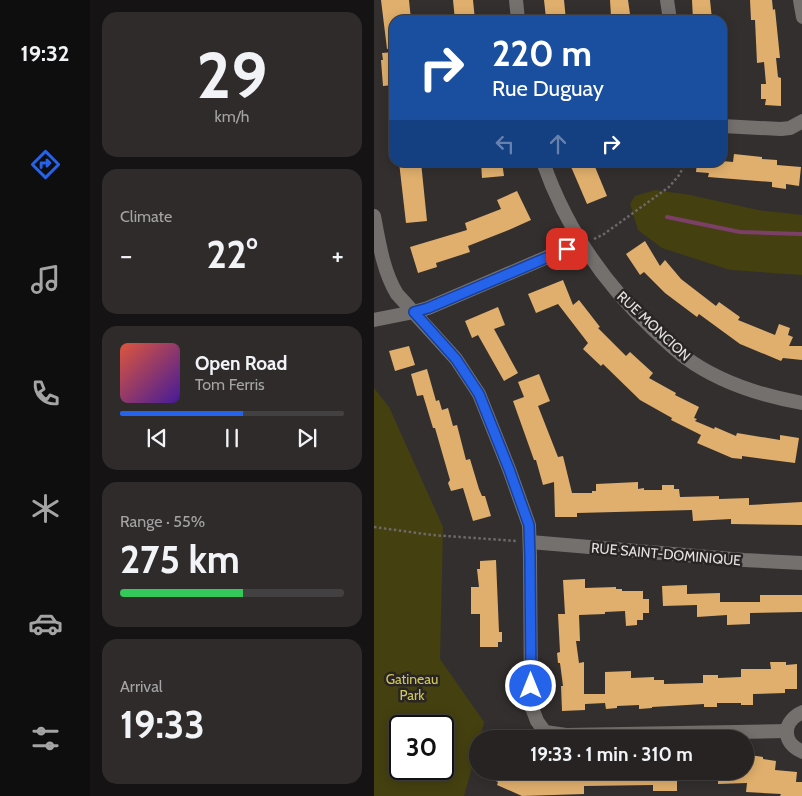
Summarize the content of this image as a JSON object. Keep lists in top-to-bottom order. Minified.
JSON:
{"streets":{"street":["RUE MONCION","RUE SAINT-DOMINIQUE"]},"parks":["Gatineau Park"],"page":{"tabs":"19:32","tile":[["29","km/h"],"Climate",["Range · 55%","275 km"],["Arrival","19:33"]],"turn":["220 m","Rue Duguay"],"heat":["−","22°","+"],"song":["Open Road","Tom Ferris"],"limit":"30","trip":"19:33 · 1 min · 310 m"}}
